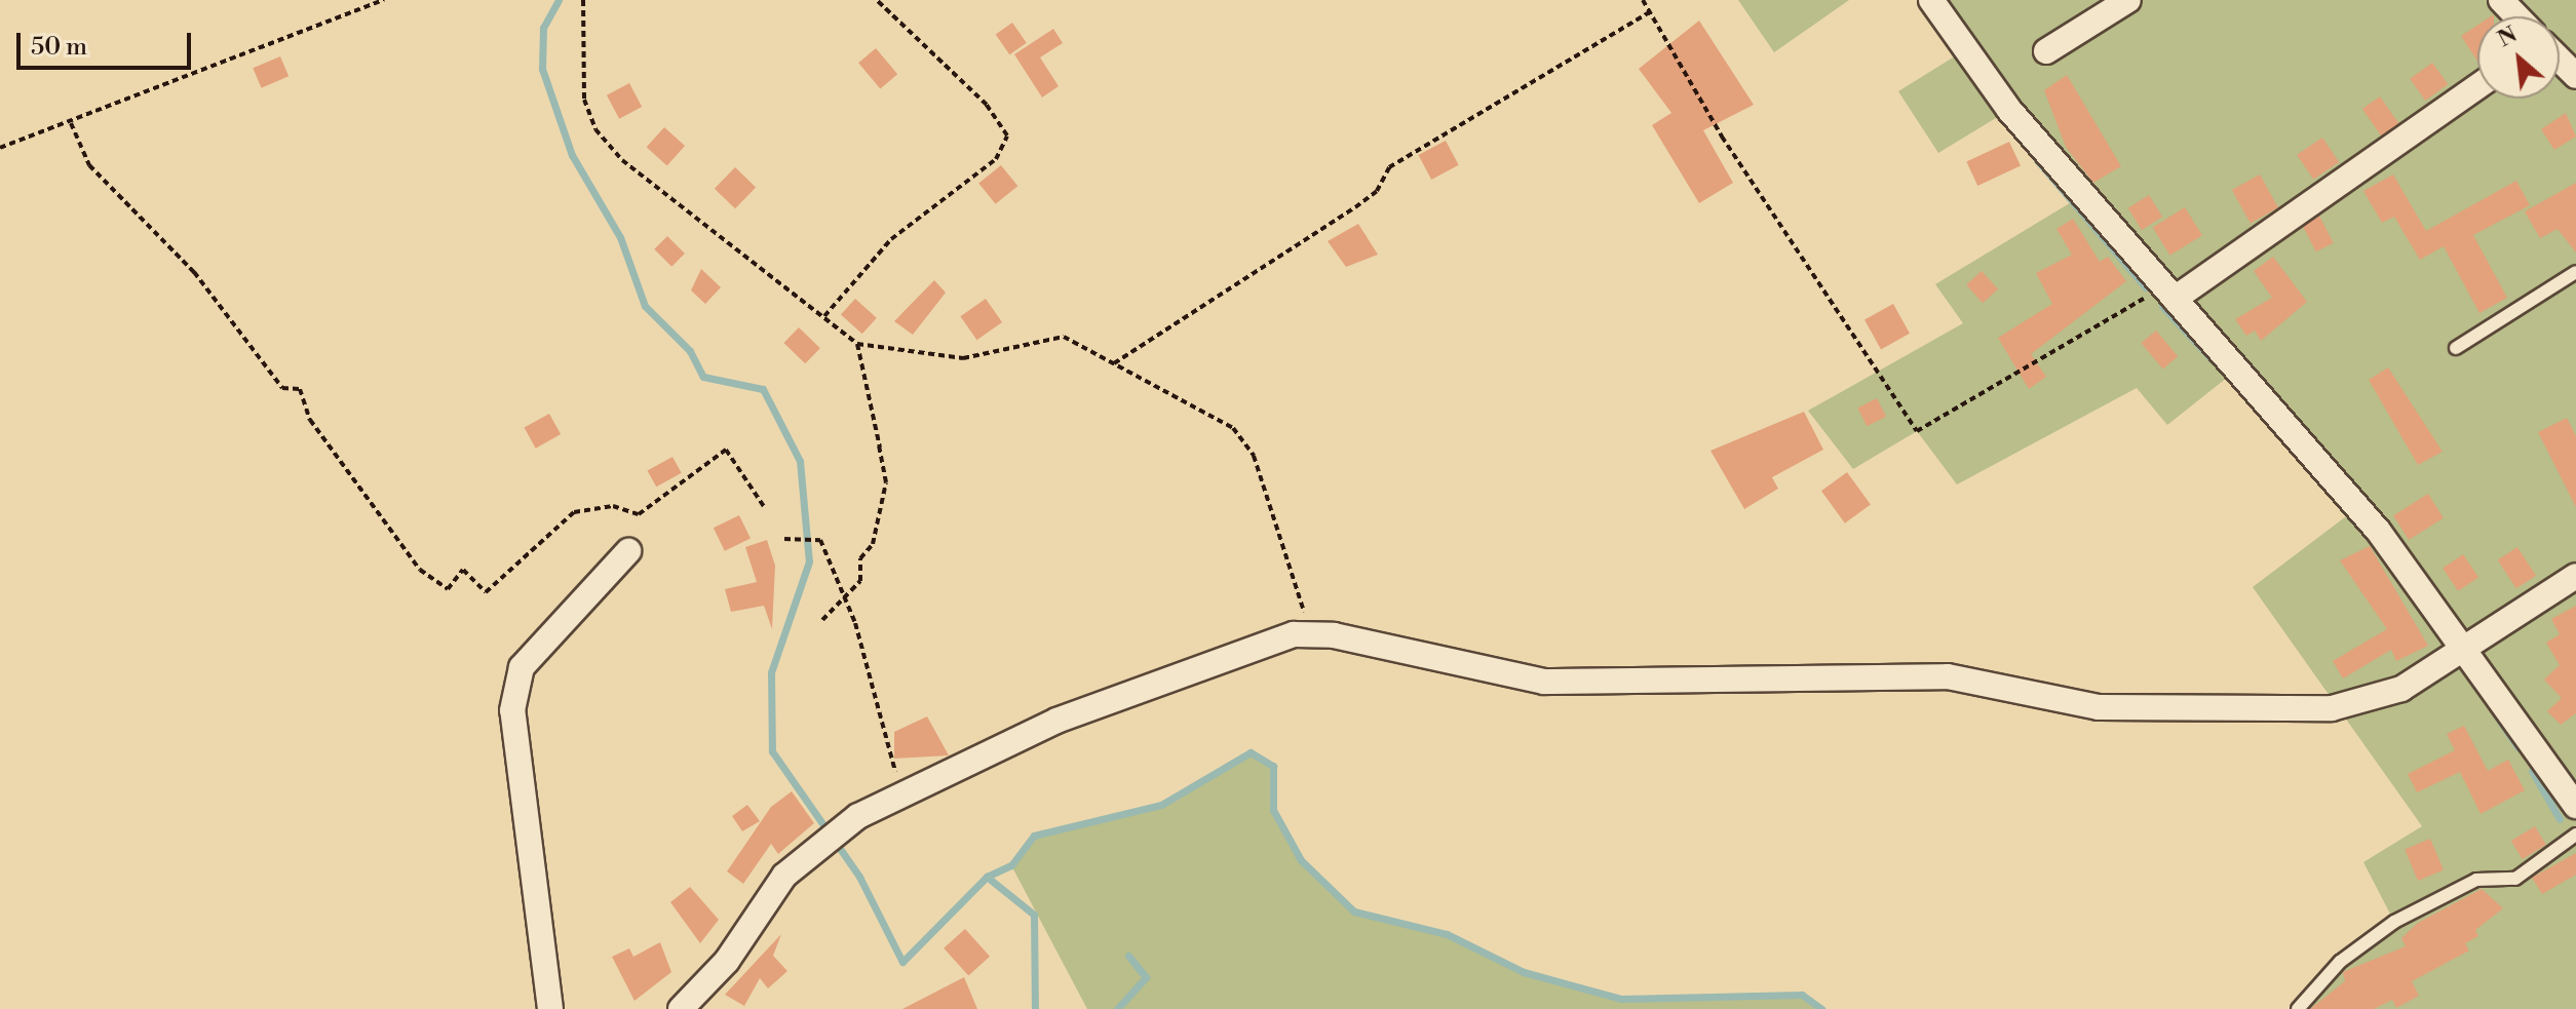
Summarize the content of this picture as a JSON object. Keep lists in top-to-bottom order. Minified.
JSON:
{"scale_bar":"50 m","north":"top left"}
